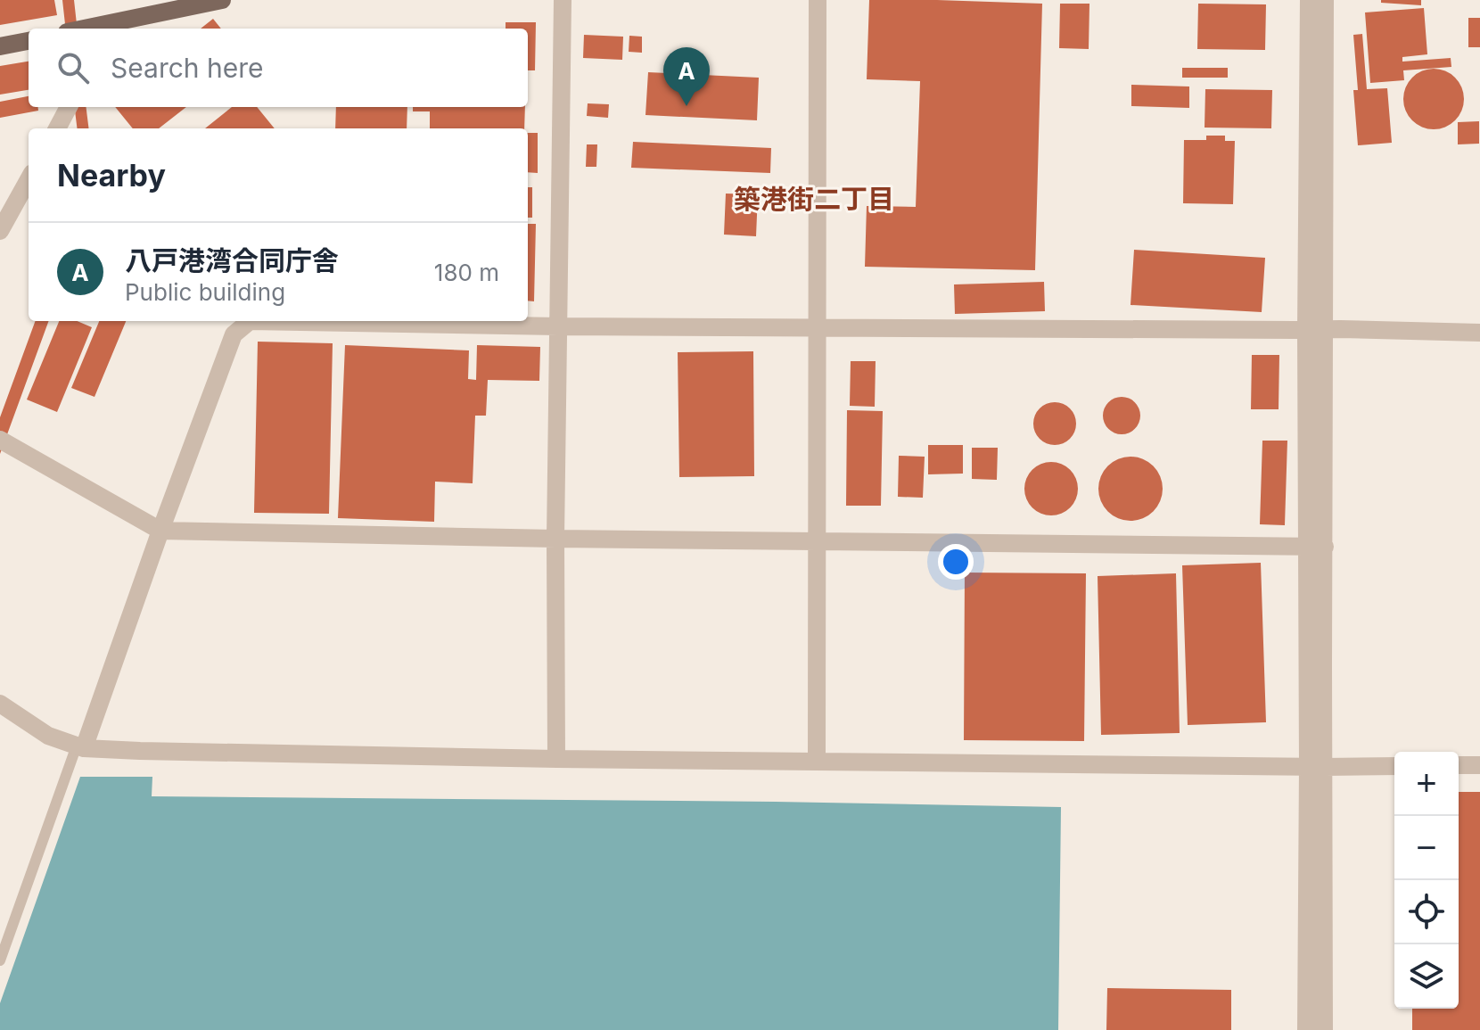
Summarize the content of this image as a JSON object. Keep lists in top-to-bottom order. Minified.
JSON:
{"districts":["築港街二丁目"],"page":{"search":"Search here","pins":"A","heading":"Nearby","list":[{"mark":"A","name":"八戸港湾合同庁舎","note":"Public building","value":"180 m"}],"map_buttons":["+","−"]}}
